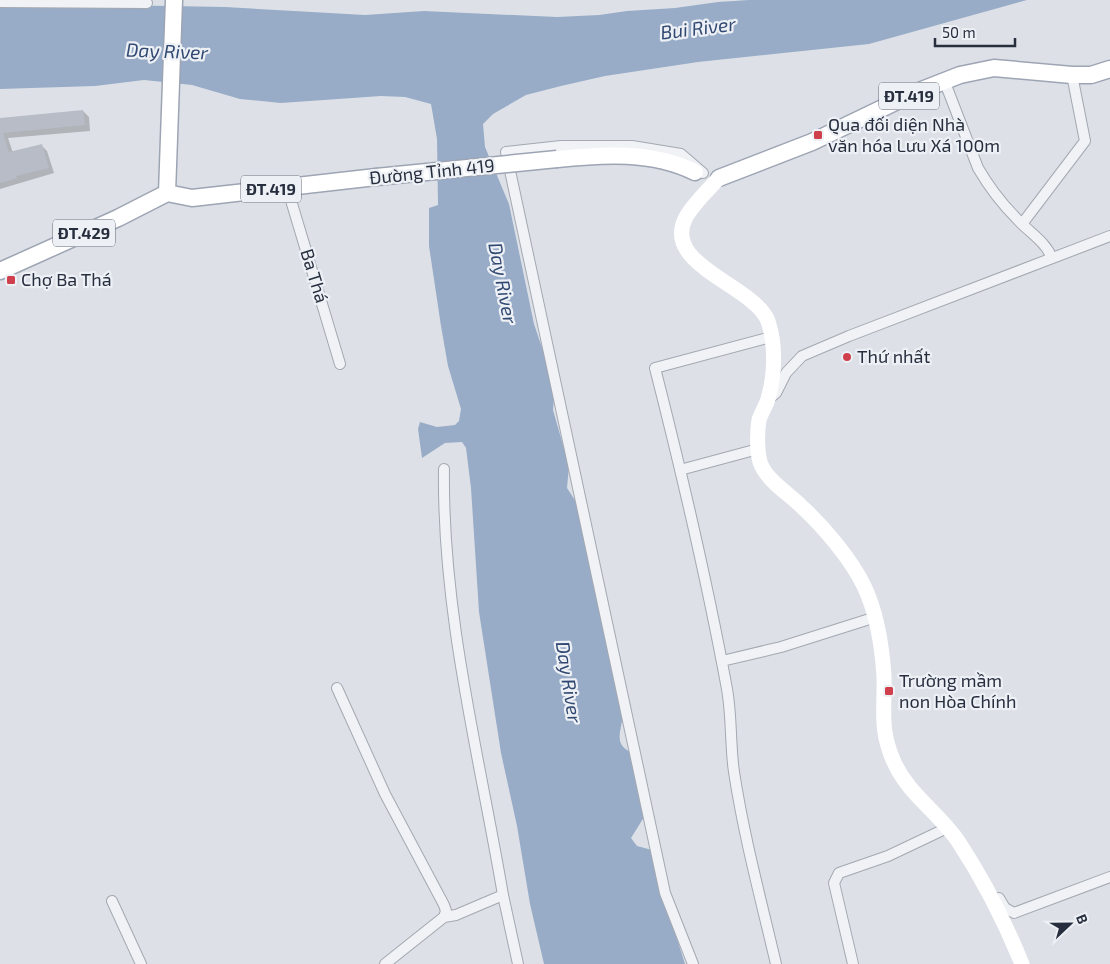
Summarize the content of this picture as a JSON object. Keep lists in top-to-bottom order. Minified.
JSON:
{"streets":{"main road":["ĐT.419","Đường Tỉnh 419","ĐT.429"],"street":["Ba Thá"]},"crossings":[["Đường Tỉnh 419","ĐT.429"],["Đường Tỉnh 419","Ba Thá"]],"water":["Bui River","Day River"],"places":{"transit":["Qua đối diện Nhà văn hóa Lưu Xá 100m","Chợ Ba Thá","Trường mầm non Hòa Chính"],"other":["Thứ nhất"]},"scale_bar":"50 m","north":"right"}
